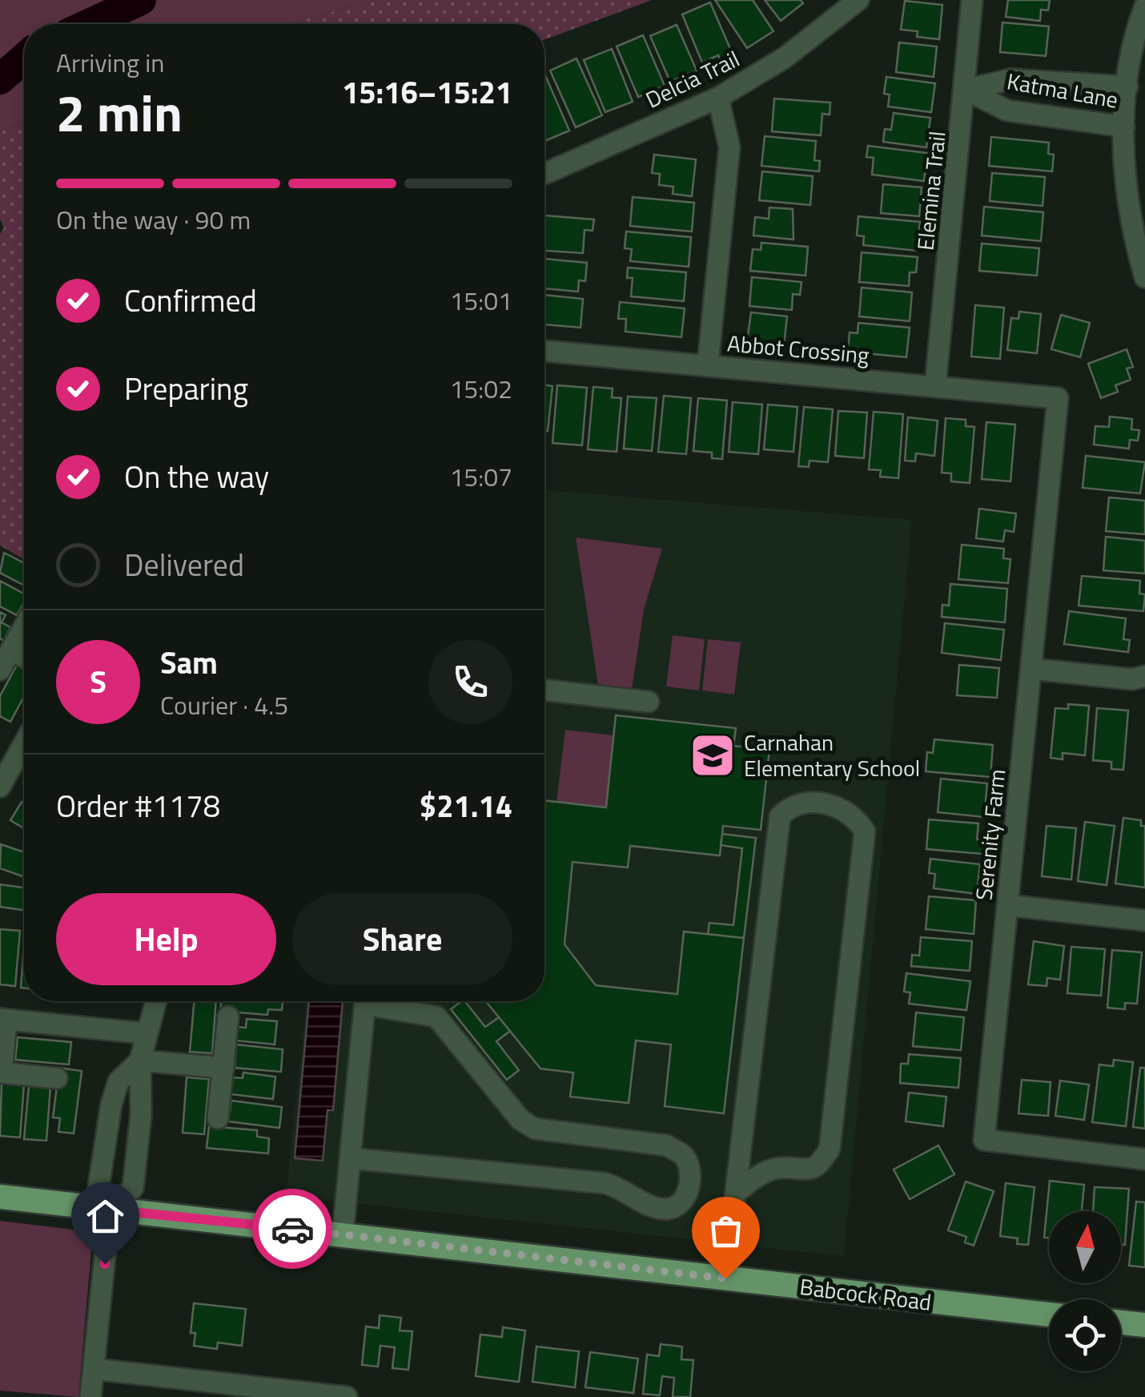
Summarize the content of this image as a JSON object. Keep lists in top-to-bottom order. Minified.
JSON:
{"streets":{"main road":["Babcock Road"],"street":["Delcia Trail","Katma Lane","Elemina Trail","Abbot Crossing","Serenity Farm"]},"crossings":[["Katma Lane","Elemina Trail"],["Elemina Trail","Abbot Crossing"],["Abbot Crossing","Serenity Farm"]],"places":{"school or university":["Carnahan Elementary School"]},"north":"top","page":{"heading":["2 min","Arriving in","15:16–15:21"],"panel":["Sam","Courier · 4.5","Order #1178","$21.14"],"bar":"On the way · 90 m","list":[["Confirmed","15:01"],["Preparing","15:02"],["On the way","15:07"],"Delivered"],"round":"S","buttons":["Help","Share"]}}
